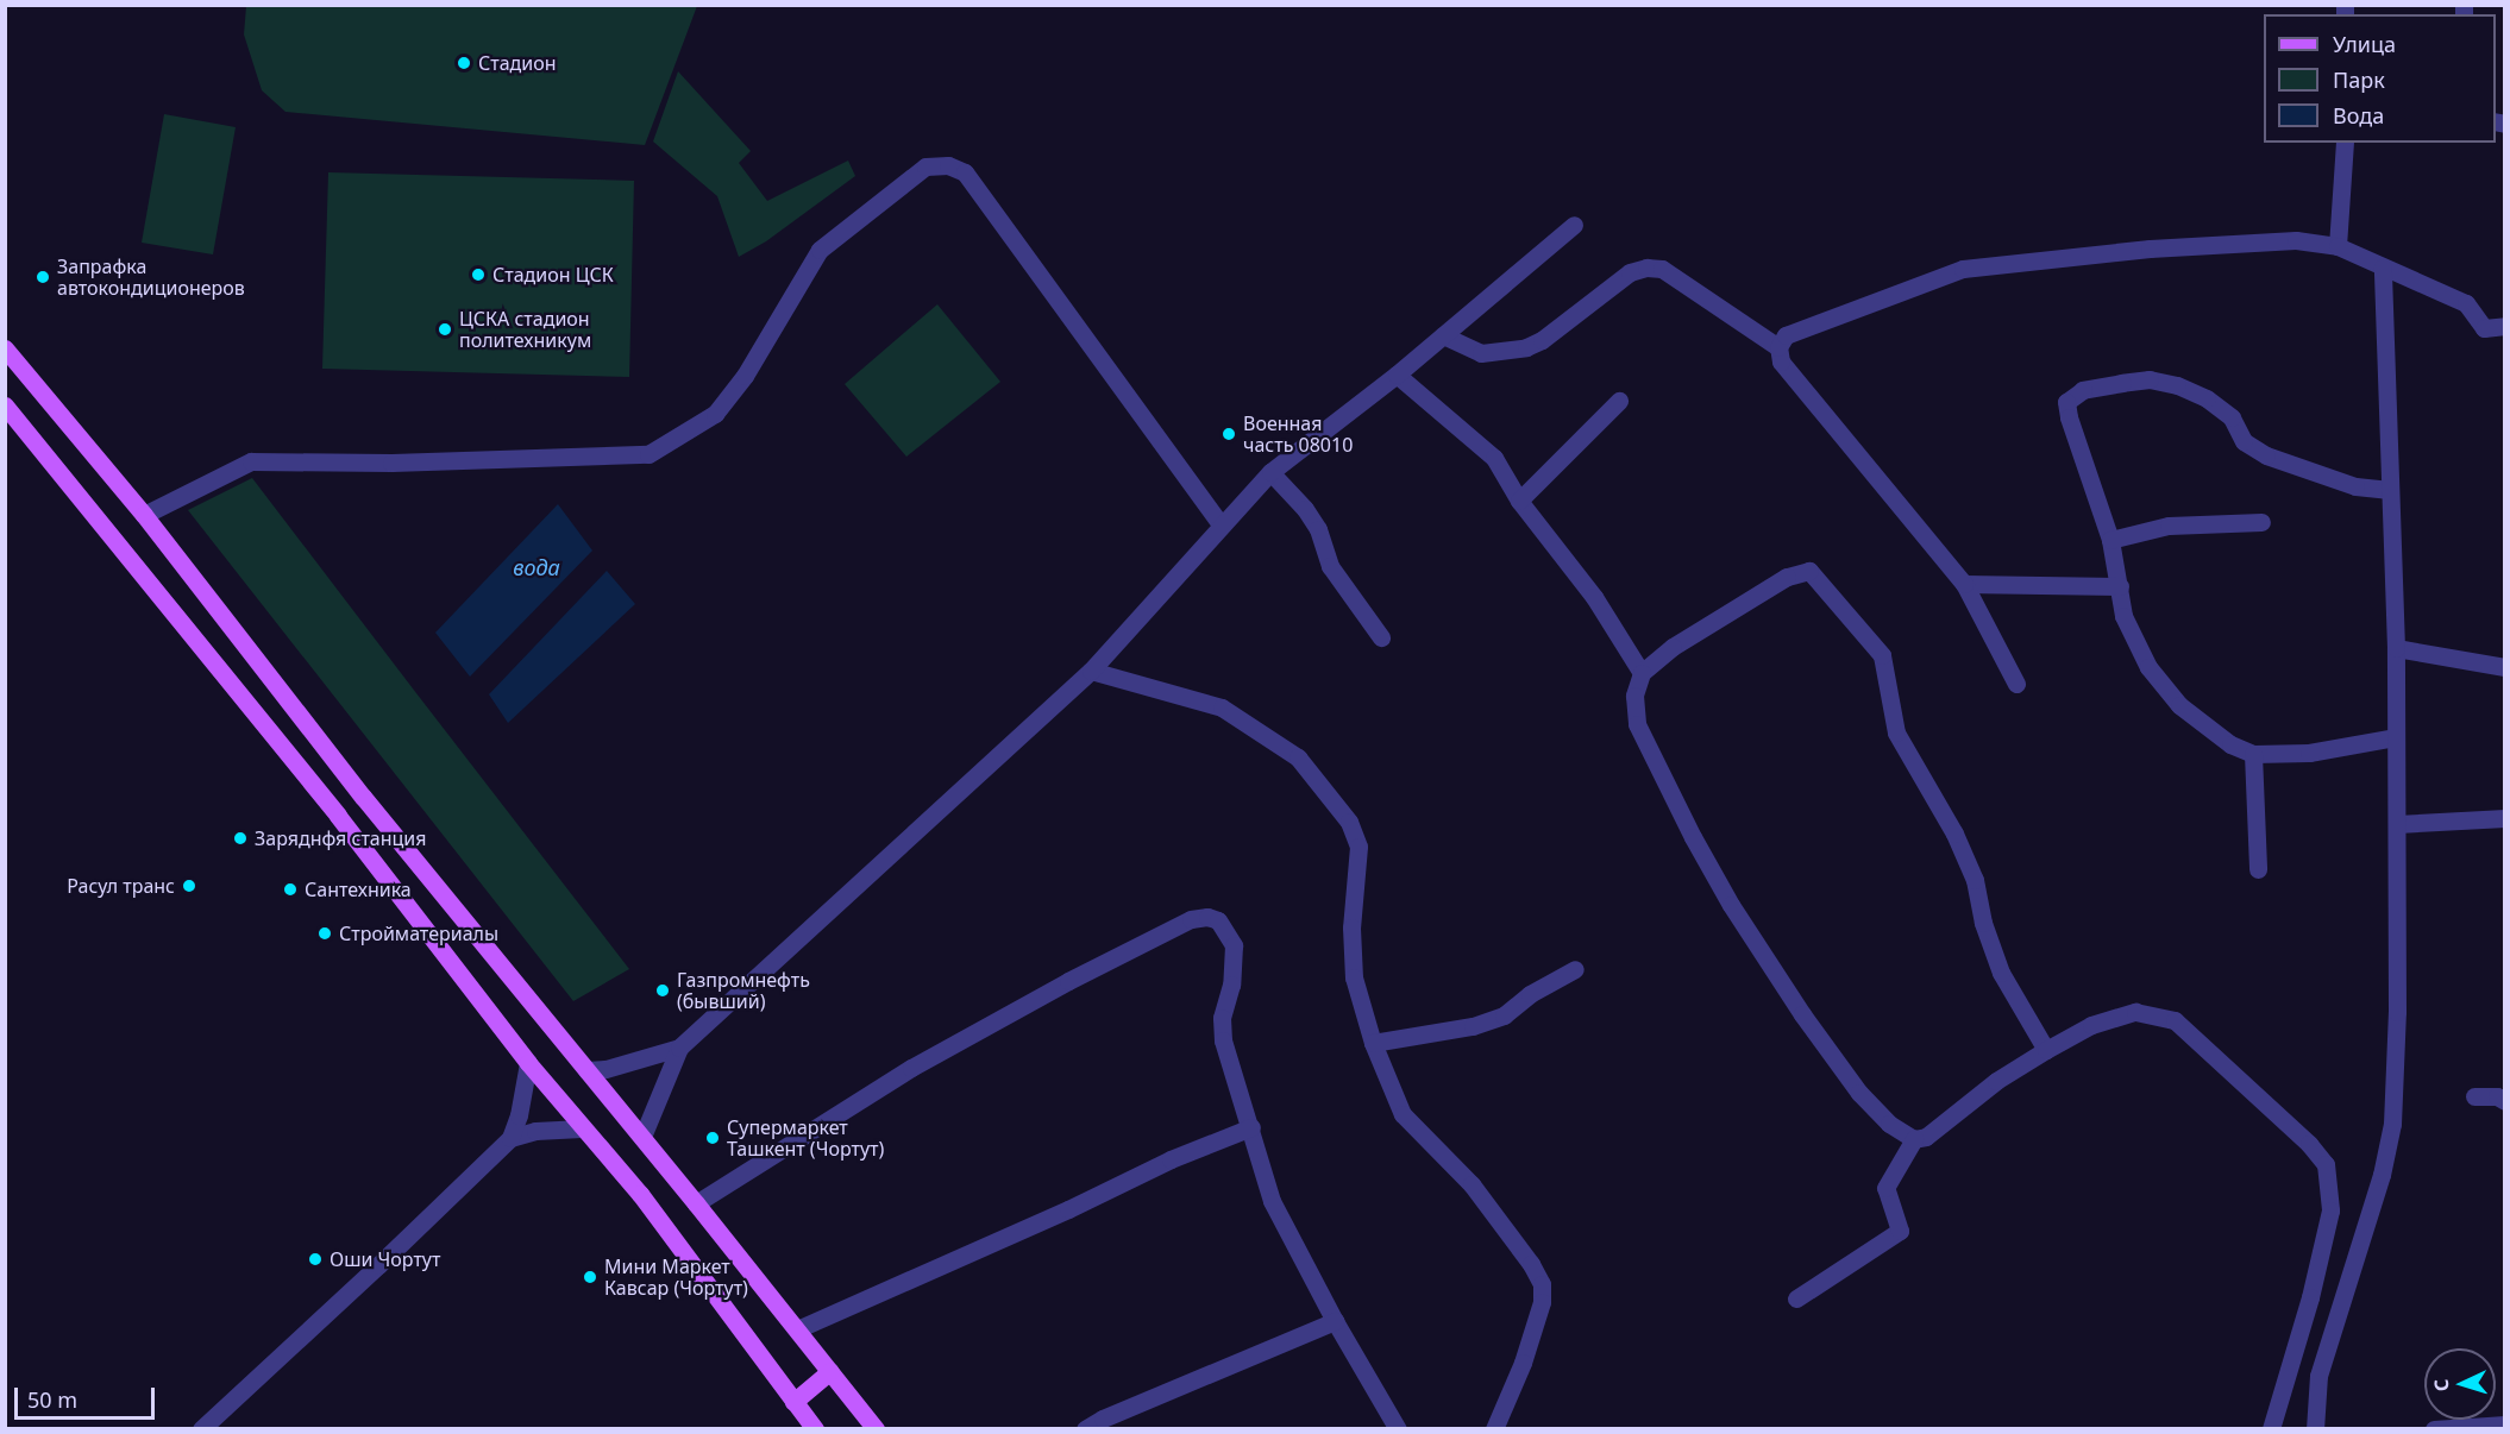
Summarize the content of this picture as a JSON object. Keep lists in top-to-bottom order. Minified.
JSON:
{"water":["вода"],"places":["Стадион","Стадион ЦСК","Запрафка автокондиционеров","ЦСКА стадион политехникум","Военная часть 08010","Заряднфя станция","Расул транс","Сантехника","Стройматериалы","Газпромнефть (бывший)","Супермаркет Ташкент (Чортут)","Оши Чортут","Мини Маркет Кавсар (Чортут)"],"legend":["Улица","Парк","Вода"],"scale_bar":"50 m","north":"left"}
